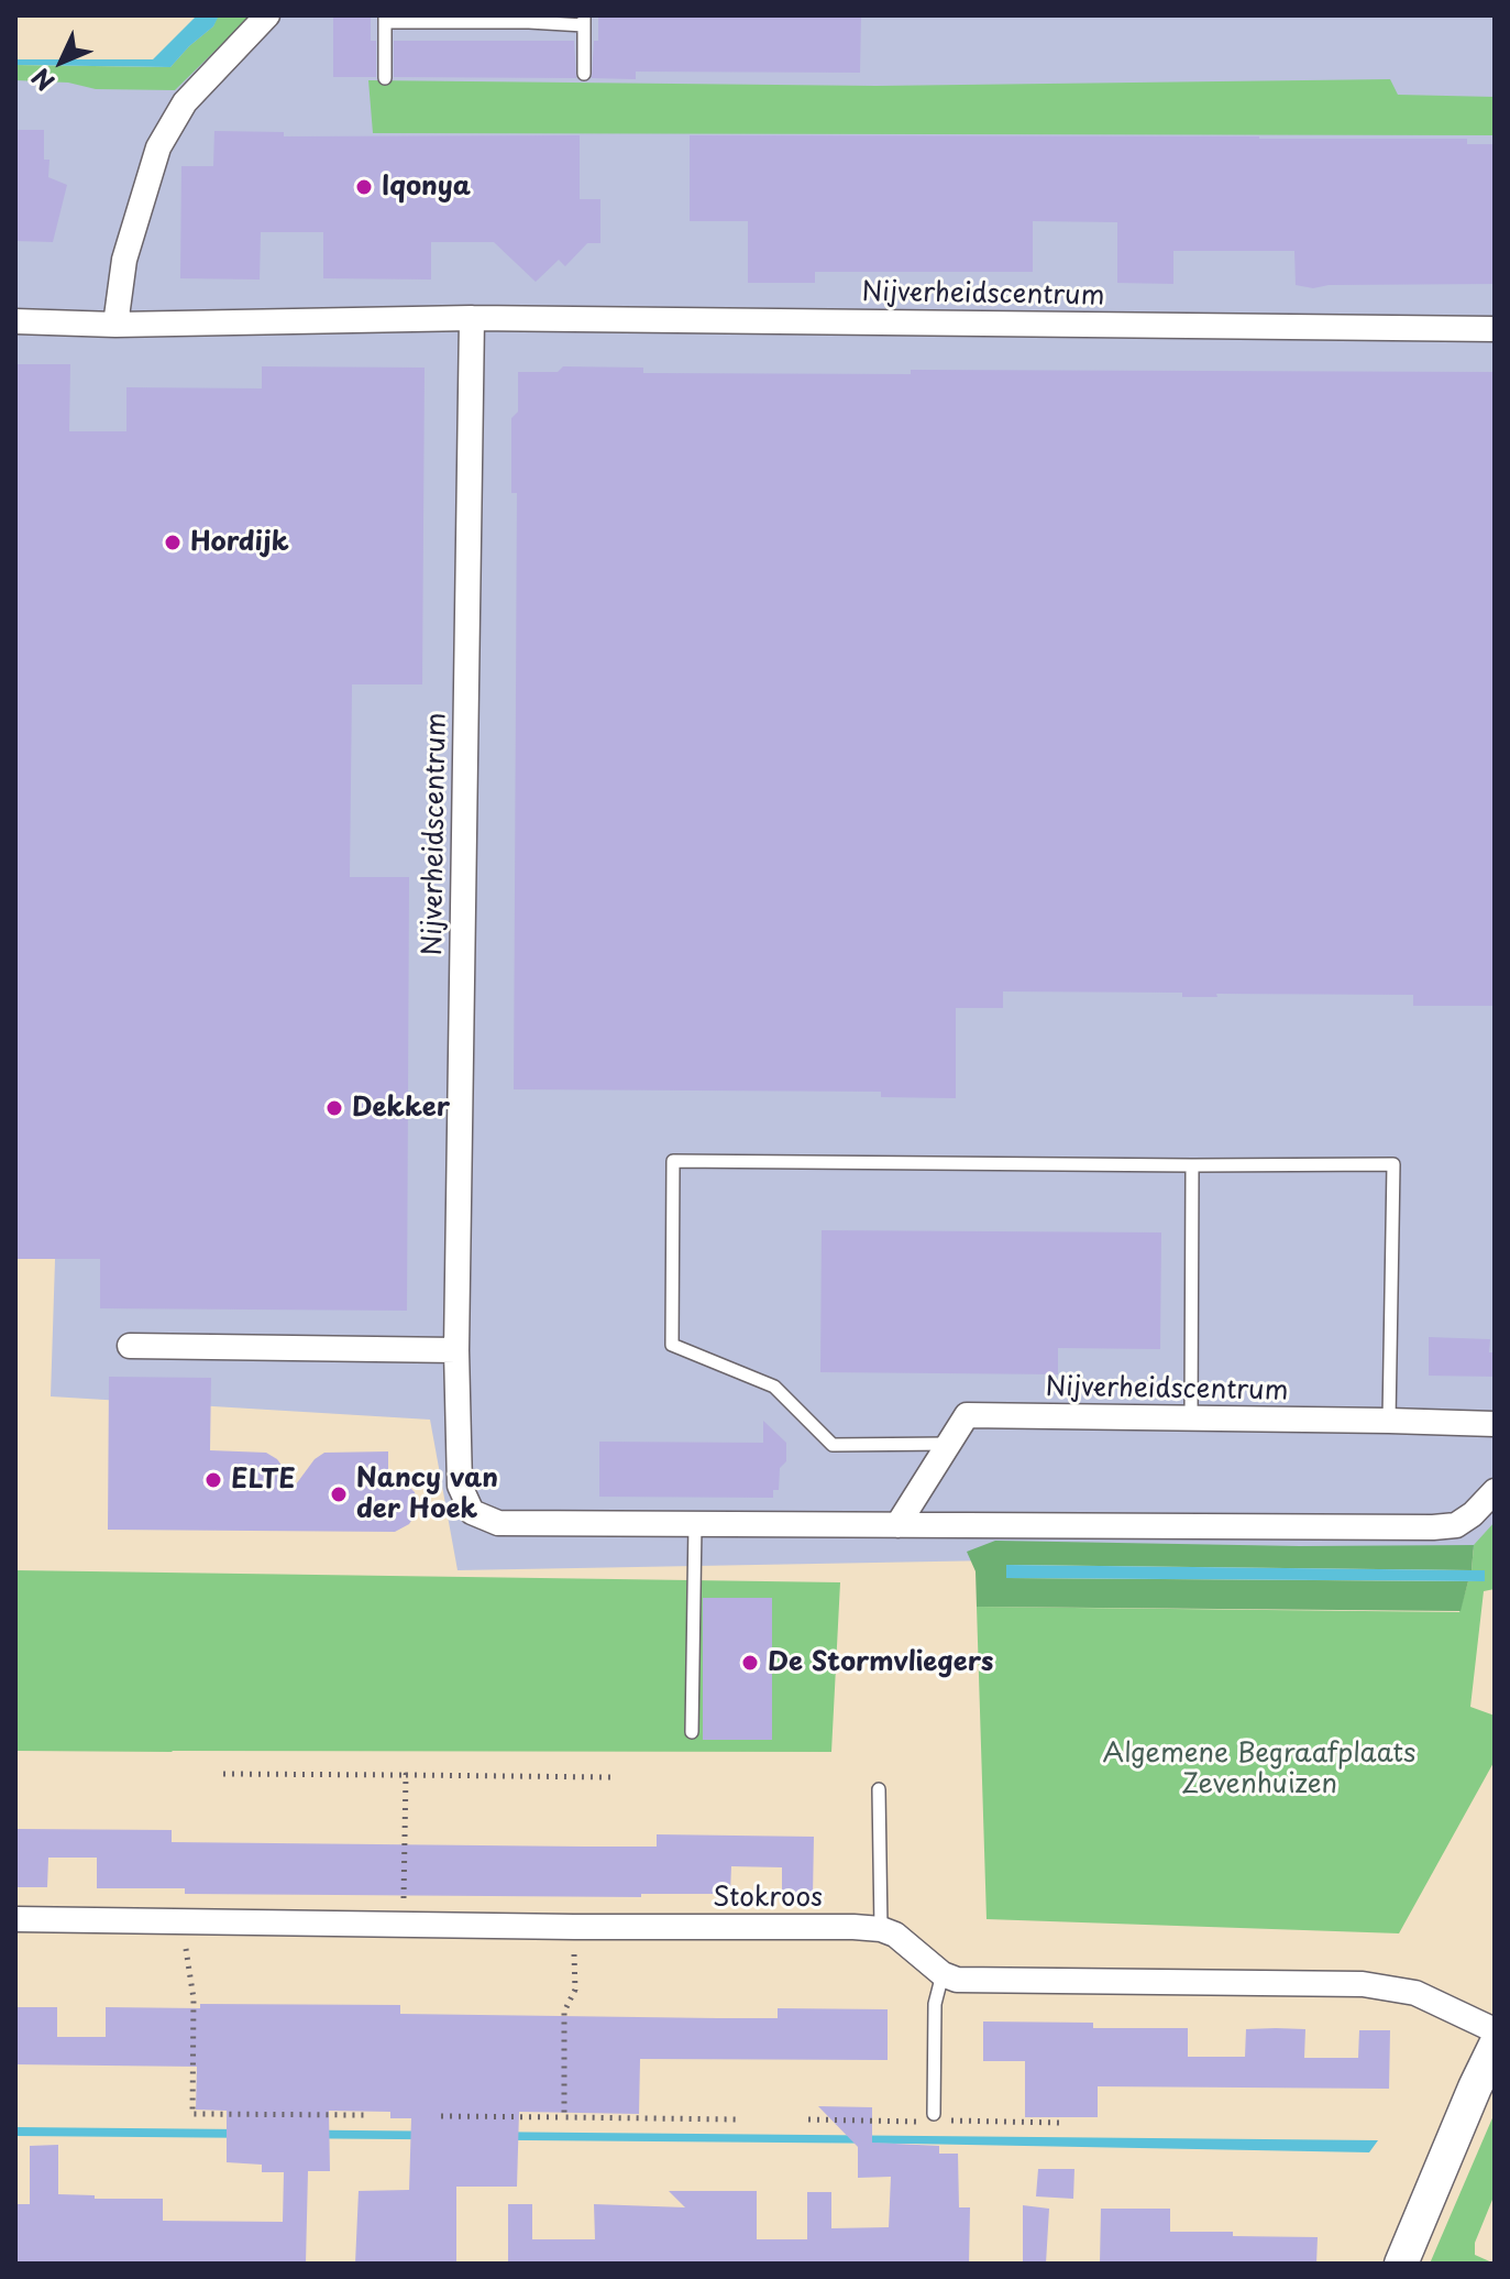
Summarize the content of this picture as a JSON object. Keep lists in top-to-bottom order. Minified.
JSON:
{"streets":{"street":["Nijverheidscentrum","Stokroos"]},"parks":["Algemene Begraafplaats Zevenhuizen"],"places":["Iqonya","Hordijk","Dekker","ELTE","Nancy van der Hoek","De Stormvliegers"],"north":"bottom left"}
